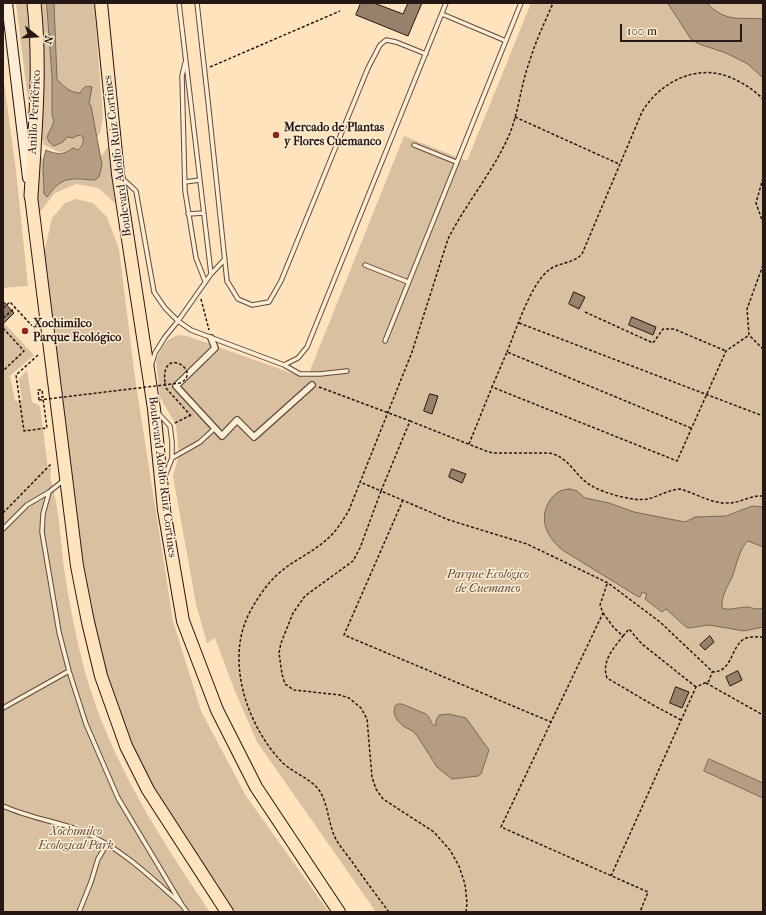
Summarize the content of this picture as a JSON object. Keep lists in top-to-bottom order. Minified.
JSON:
{"streets":{"highway":["Anillo Periférico","Boulevard Adolfo Ruiz Cortines"]},"parks":["Parque Ecológico de Cuemanco","Xochimilco Ecological Park"],"places":["Mercado de Plantas y Flores Cuemanco","Xochimilco Parque Ecológico"],"scale_bar":"100 m","north":"right"}
